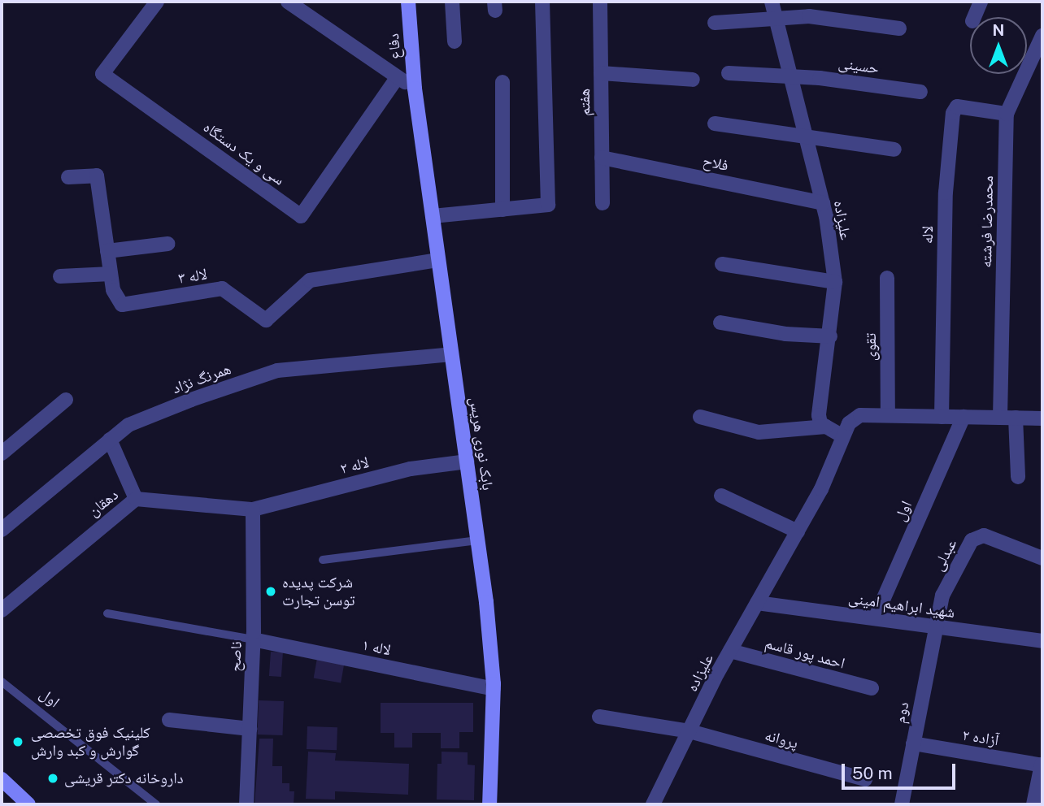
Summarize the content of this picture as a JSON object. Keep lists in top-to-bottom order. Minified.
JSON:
{"streets":{"main road":["دفاع","بابک نوری هریس"],"street":["حسینی","هفتم","سی و یک دستگاه","فلاح","علیزاده","محمدرضا فرشته","لاله","لاله ۳","تقوی","همرنگ نژاد","لاله ۲","دهقان","اول","عبدلی","شهید ابراهیم امینی","لاله ۱","احمد پور قاسم","ناصح","دوم","آزاده ۲","پروانه"]},"crossings":[["دفاع","بابک نوری هریس"],["حسینی","علیزاده"],["هفتم","فلاح"],["فلاح","علیزاده"],["علیزاده","شهید ابراهیم امینی"],["علیزاده","احمد پور قاسم"],["علیزاده","پروانه"],["محمدرضا فرشته","لاله"],["لاله ۳","بابک نوری هریس"],["همرنگ نژاد","بابک نوری هریس"],["بابک نوری هریس","لاله ۲"],["بابک نوری هریس","لاله ۱"],["لاله ۲","دهقان"],["لاله ۲","ناصح"],["دهقان","ناصح"],["اول","شهید ابراهیم امینی"],["عبدلی","شهید ابراهیم امینی"],["عبدلی","دوم"],["شهید ابراهیم امینی","دوم"],["لاله ۱","ناصح"],["دوم","آزاده ۲"]],"places":["شرکت پدیده توسن تجارت","کلینیک فوق تخصصی گوارش و کبد وارش","داروخانه دکتر قریشی"],"scale_bar":"50 m","north":"top"}
